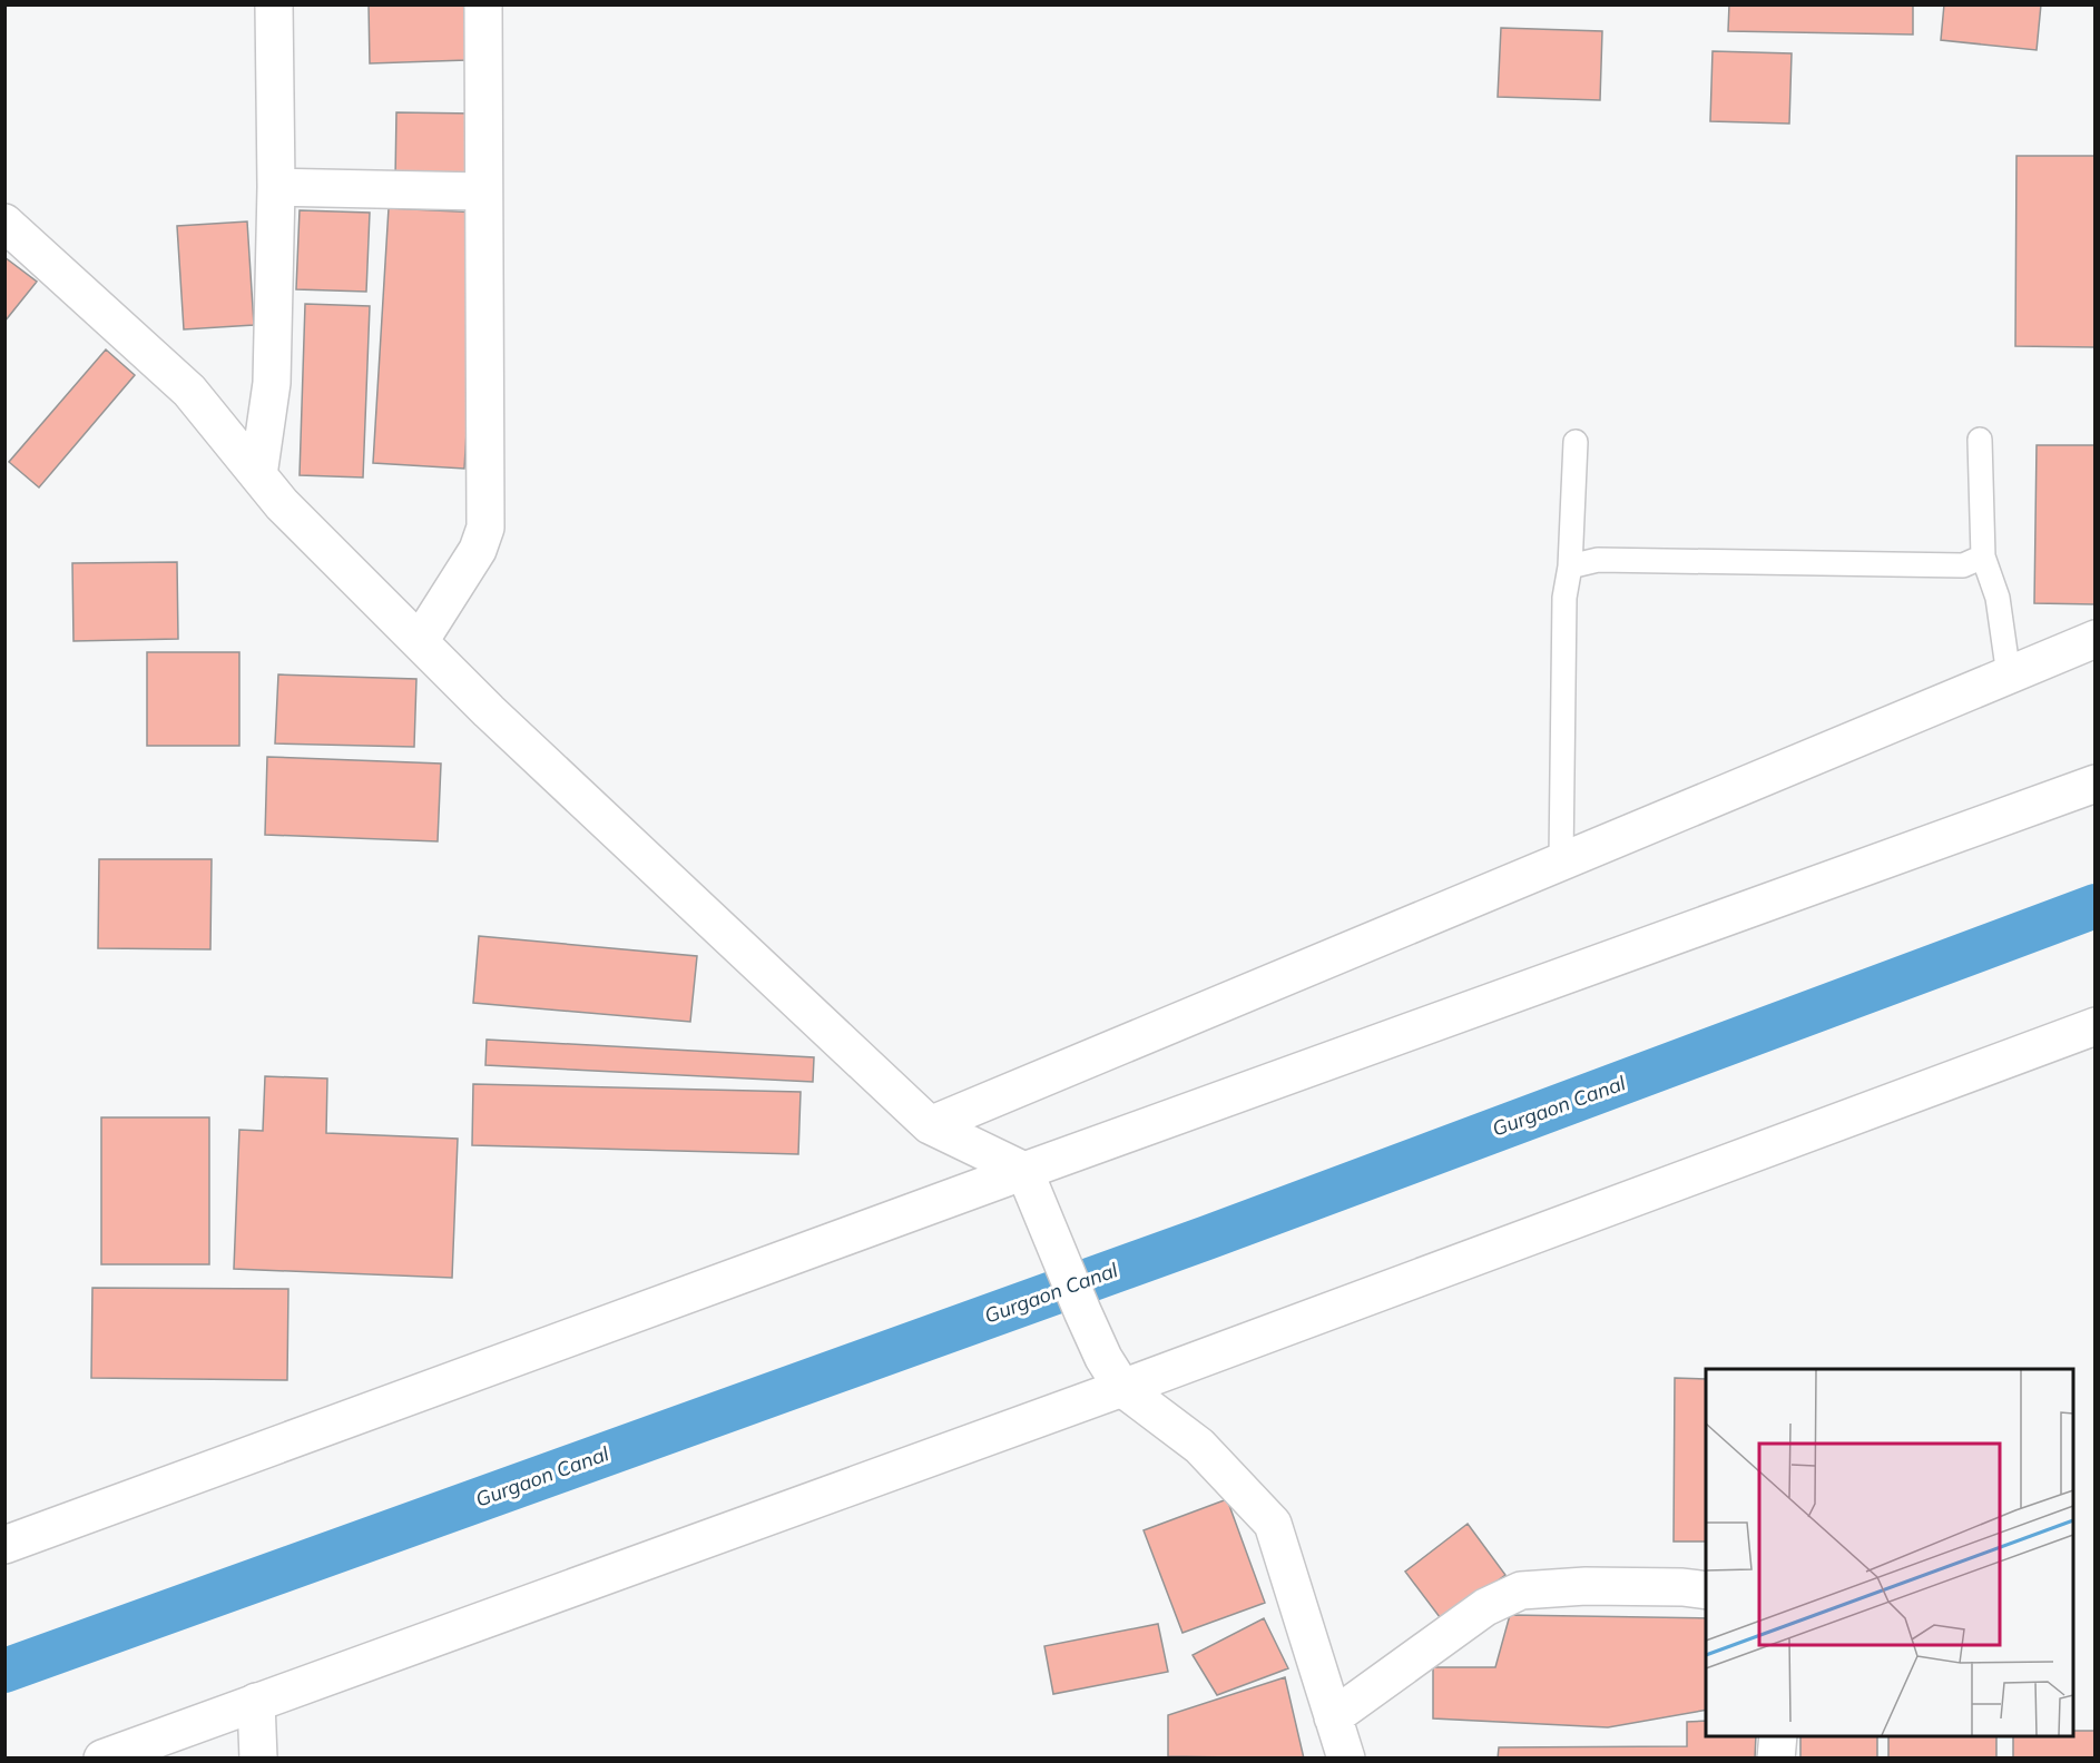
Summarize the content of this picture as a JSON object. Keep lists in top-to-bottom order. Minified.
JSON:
{"water":["Gurgaon Canal"]}
